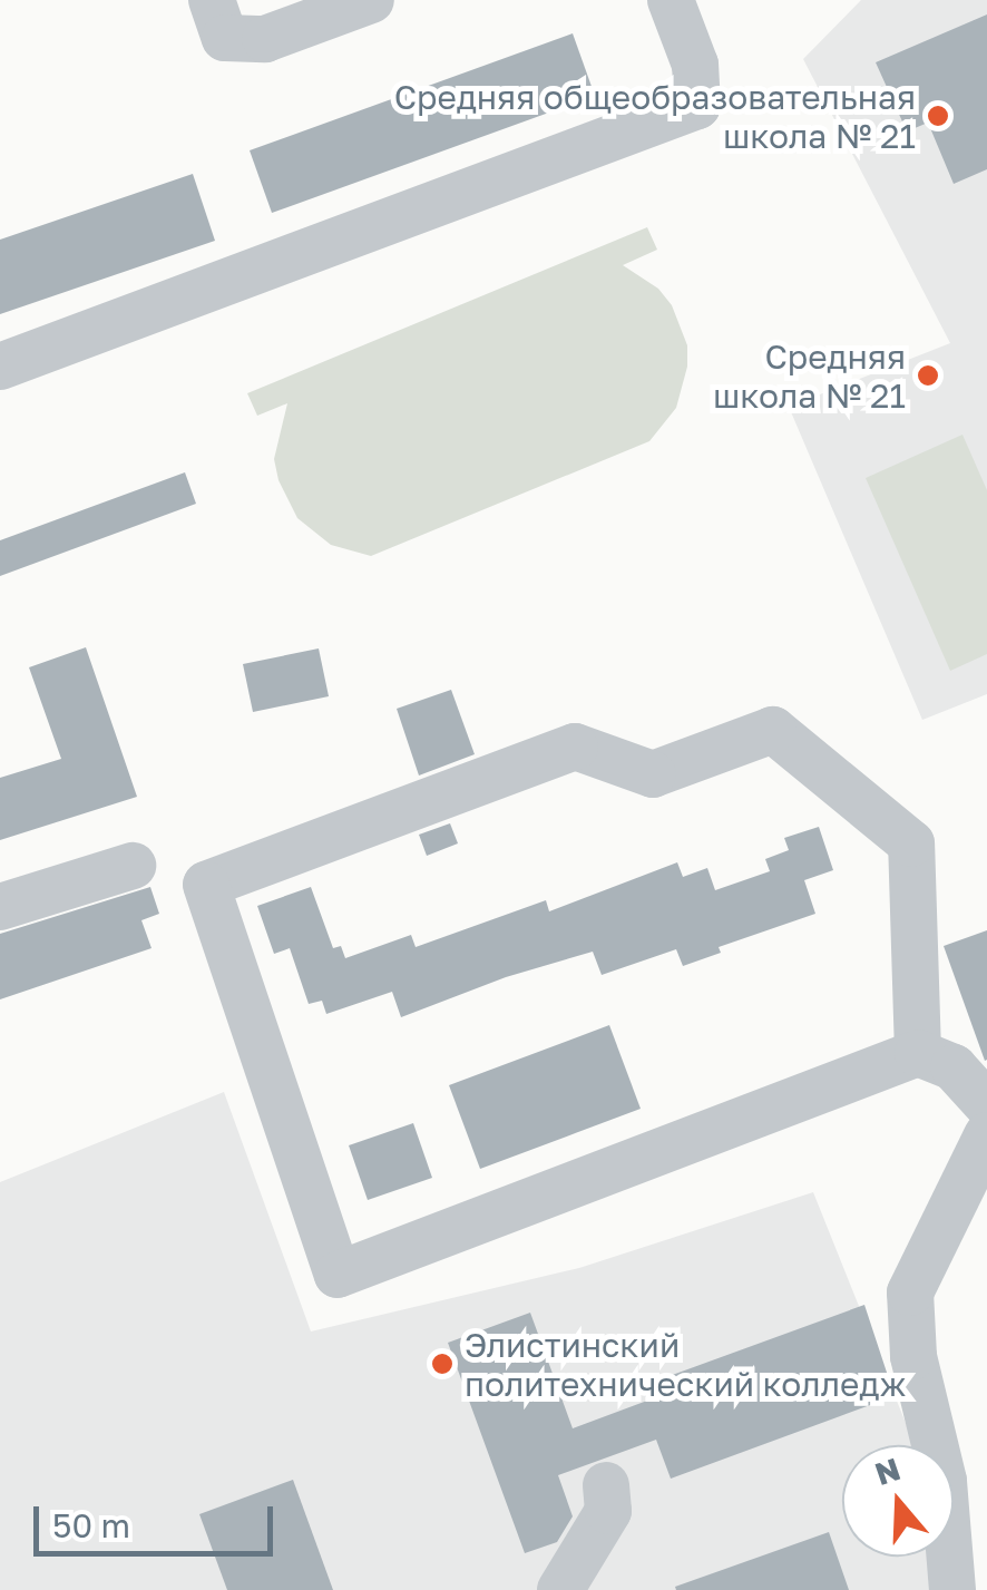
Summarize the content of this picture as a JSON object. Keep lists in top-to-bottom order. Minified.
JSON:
{"places":["Средняя общеобразовательная школа № 21","Средняя школа № 21","Элистинский политехнический колледж"],"scale_bar":"50 m","north":"top"}
